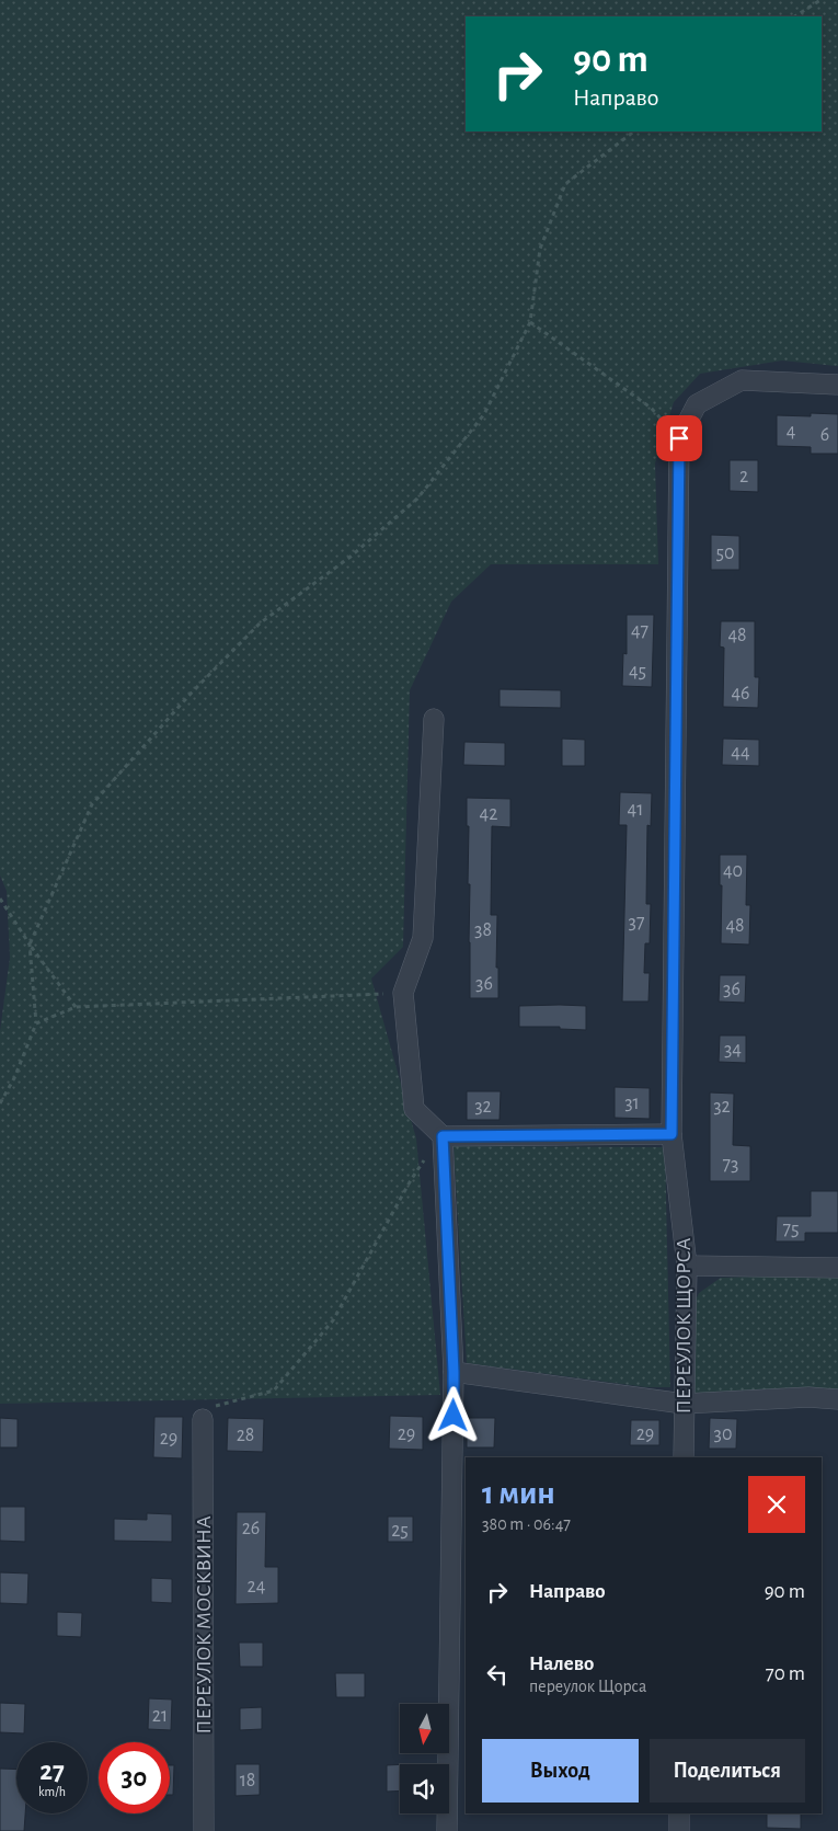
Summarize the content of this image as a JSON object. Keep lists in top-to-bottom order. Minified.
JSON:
{"streets":{"street":["ПЕРЕУЛОК ЩОРСА","ПЕРЕУЛОК МОСКВИНА"]},"house_numbers":["4","6","2","50","47","48","45","46","44","41","42","40","37","48","38","36","36","34","31","32","32","73","75","29","29","30","28","29","26","25","24","21","18"],"north":"bottom","page":{"turn":["90 m","Направо"],"heading":["1 мин","380 m · 06:47"],"list":[{"name":"Направо","value":"90 m"},{"name":"Налево","note":"переулок Щорса","value":"70 m"}],"buttons":["Выход","Поделиться"],"speed":"27 km/h","limit":"30"}}
